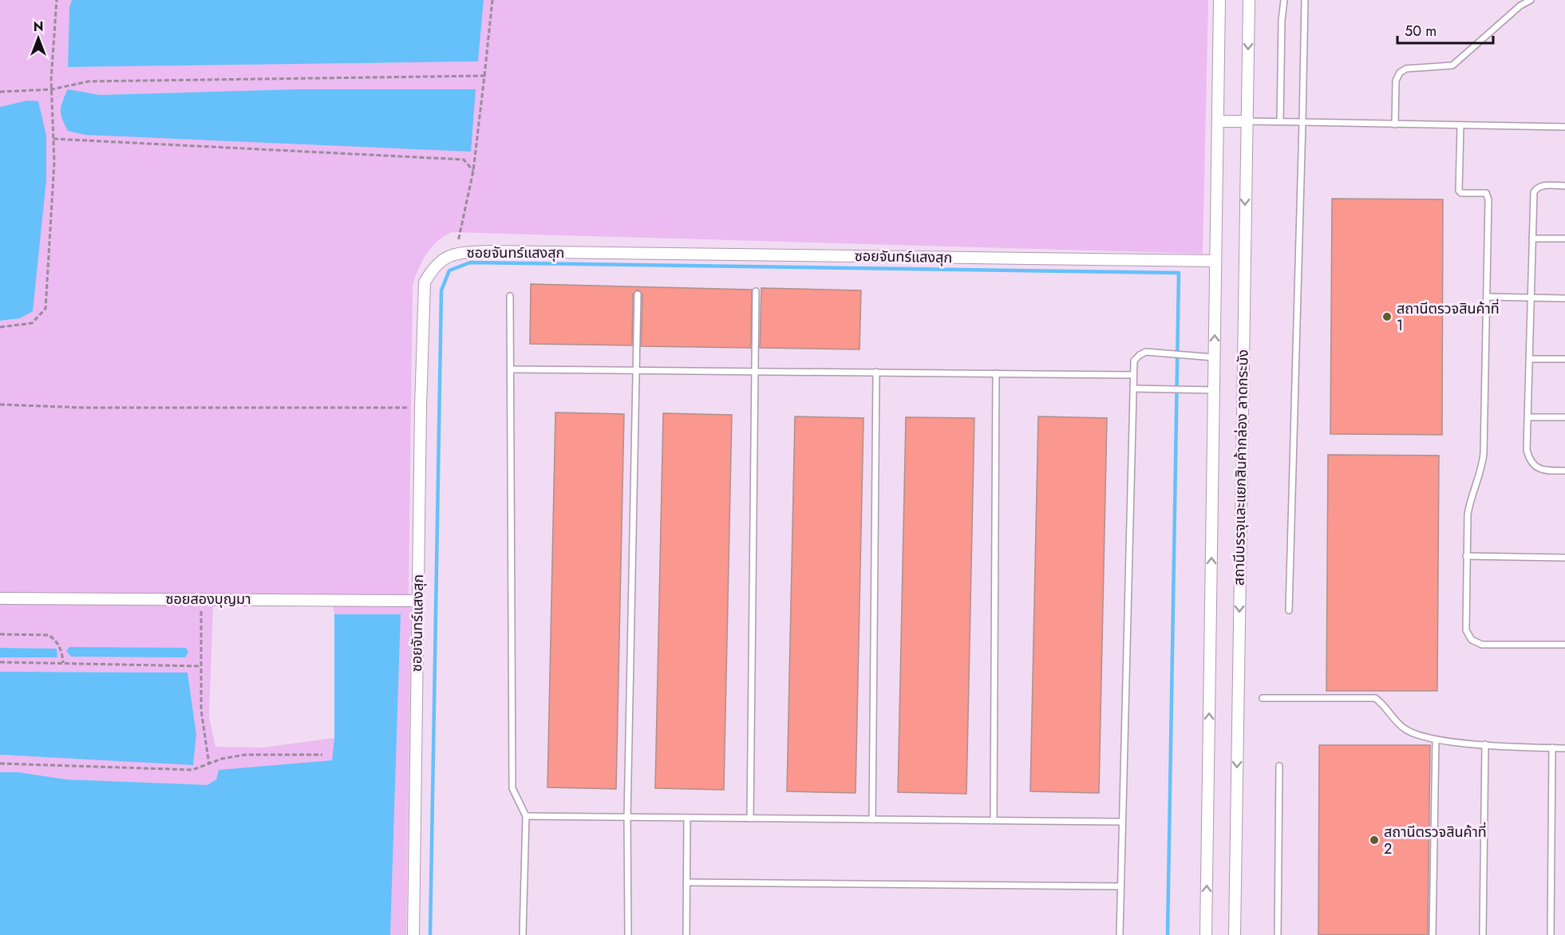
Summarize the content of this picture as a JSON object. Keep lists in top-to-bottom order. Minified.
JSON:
{"streets":{"street":["ซอยจันทร์แสงสุก","สถานีบรรจุและแยกสินค้ากล่อง ลาดกระบัง","ซอยสองบุญมา"]},"crossings":[["ซอยจันทร์แสงสุก","สถานีบรรจุและแยกสินค้ากล่อง ลาดกระบัง"],["ซอยจันทร์แสงสุก","ซอยสองบุญมา"]],"places":["สถานีตรวจสินค้าที่ 1","สถานีตรวจสินค้าที่ 2"],"scale_bar":"50 m","north":"top"}
